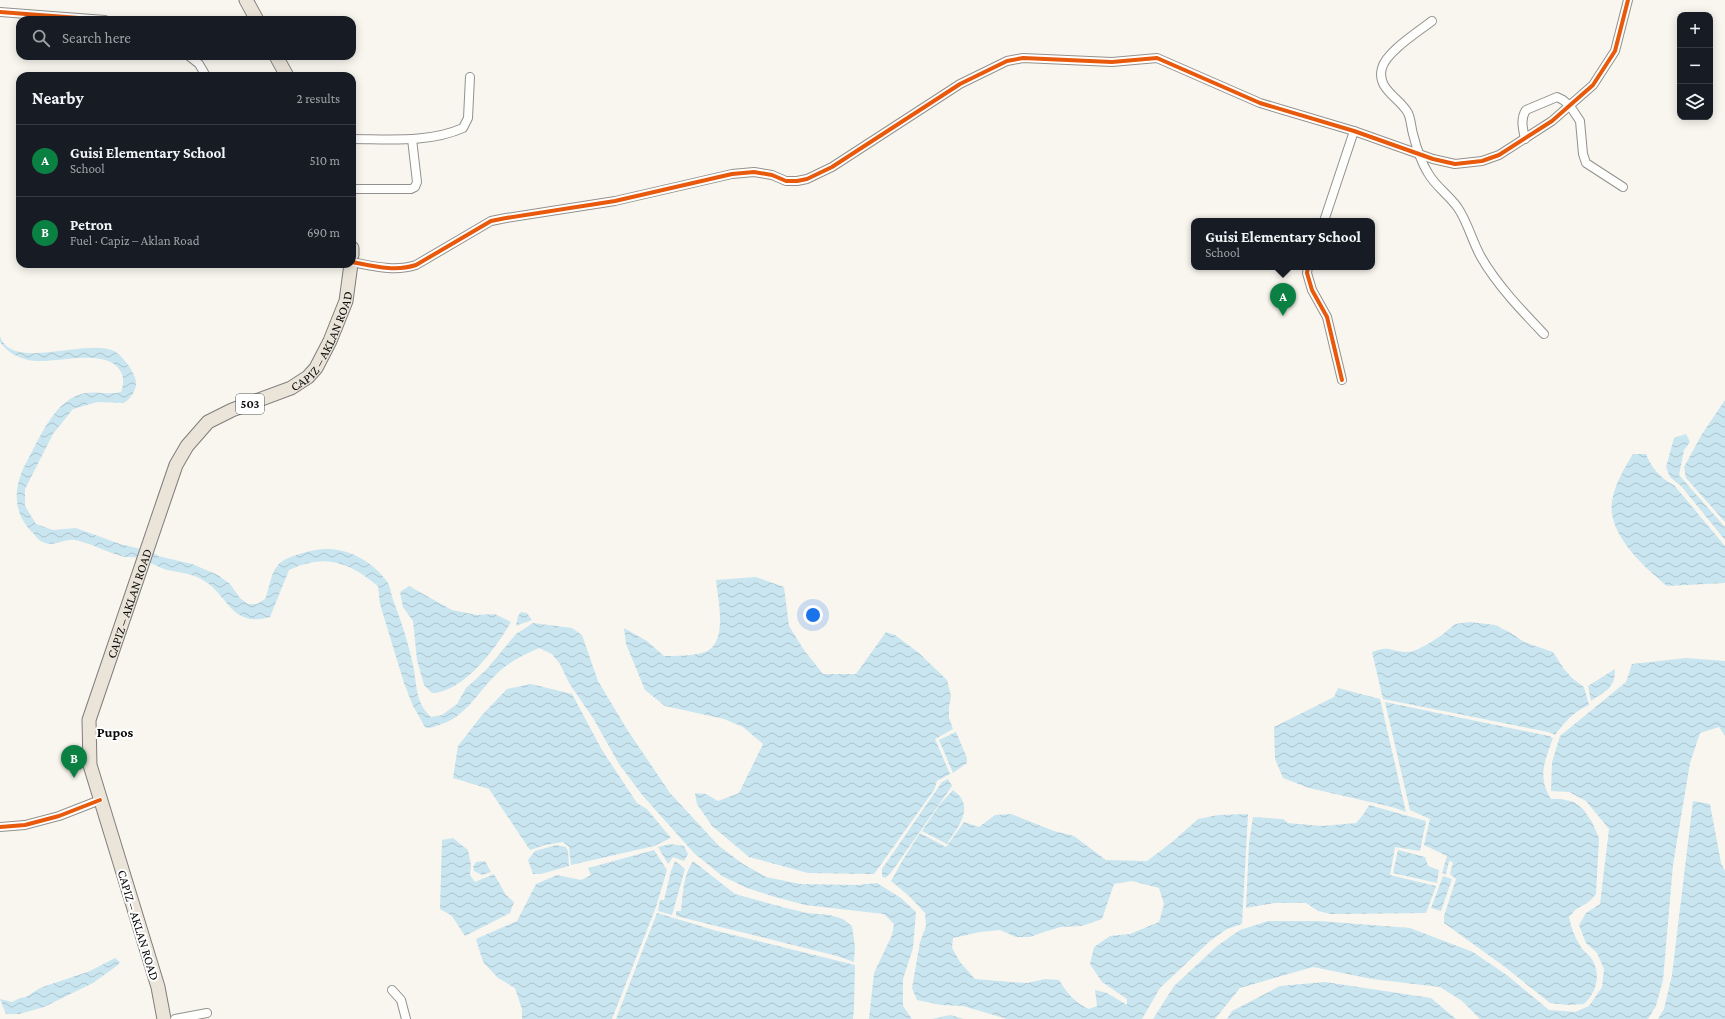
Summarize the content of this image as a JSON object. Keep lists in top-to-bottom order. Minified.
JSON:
{"streets":{"main road":["CAPIZ – AKLAN ROAD","503"]},"districts":["Pupos"],"page":{"map_buttons":["+","−"],"search":"Search here","heading":["Nearby","2 results"],"list":[{"mark":"A","name":"Guisi Elementary School","note":"School","value":"510 m"},{"mark":"B","name":"Petron","note":"Fuel · Capiz – Aklan Road","value":"690 m"}],"popup":["Guisi Elementary School","School"],"pins":["A","B"]}}
